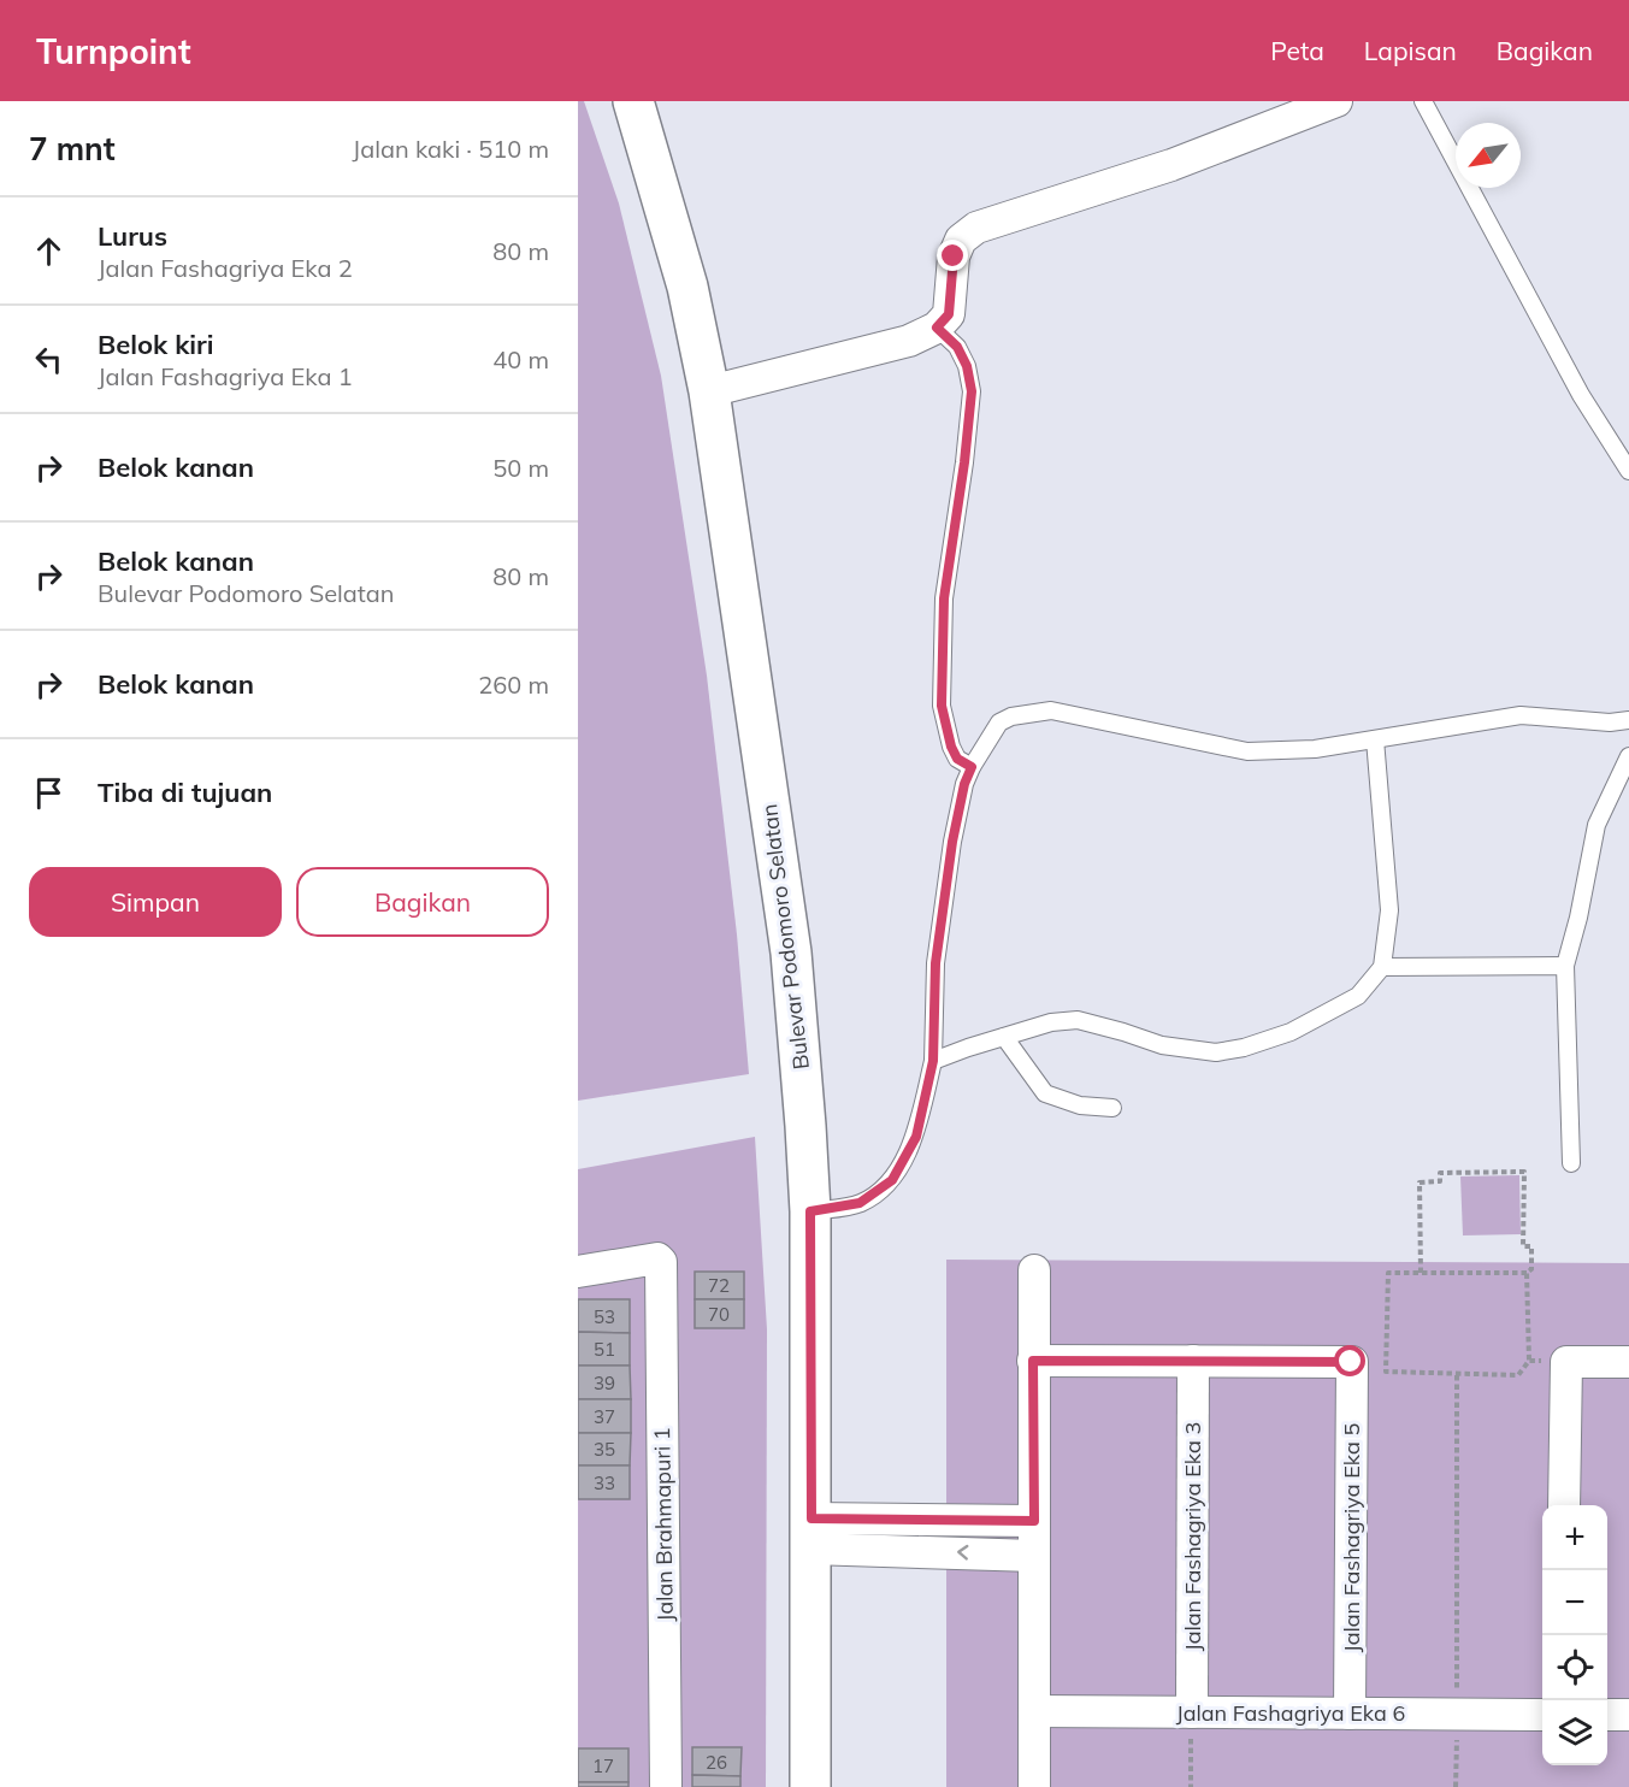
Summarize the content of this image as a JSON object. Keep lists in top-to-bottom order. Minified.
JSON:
{"streets":{"street":["Bulevar Podomoro Selatan","Jalan Brahmapuri 1","Jalan Fashagriya Eka 3","Jalan Fashagriya Eka 5","Jalan Fashagriya Eka 6"]},"crossings":[["Jalan Fashagriya Eka 3","Jalan Fashagriya Eka 5"],["Jalan Fashagriya Eka 3","Jalan Fashagriya Eka 6"],["Jalan Fashagriya Eka 5","Jalan Fashagriya Eka 6"]],"house_numbers":["72","70","53","51","39","37","35","33","26","17"],"north":"bottom left","page":{"header":"Turnpoint","nav":["Peta","Lapisan","Bagikan"],"heading":["7 mnt","Jalan kaki · 510 m"],"list":[["Lurus","Jalan Fashagriya Eka 2","80 m"],["Belok kiri","Jalan Fashagriya Eka 1","40 m"],["Belok kanan","50 m"],["Belok kanan","Bulevar Podomoro Selatan","80 m"],["Belok kanan","260 m"],"Tiba di tujuan"],"buttons":["Simpan","Bagikan"],"map_buttons":["+","−"]}}
